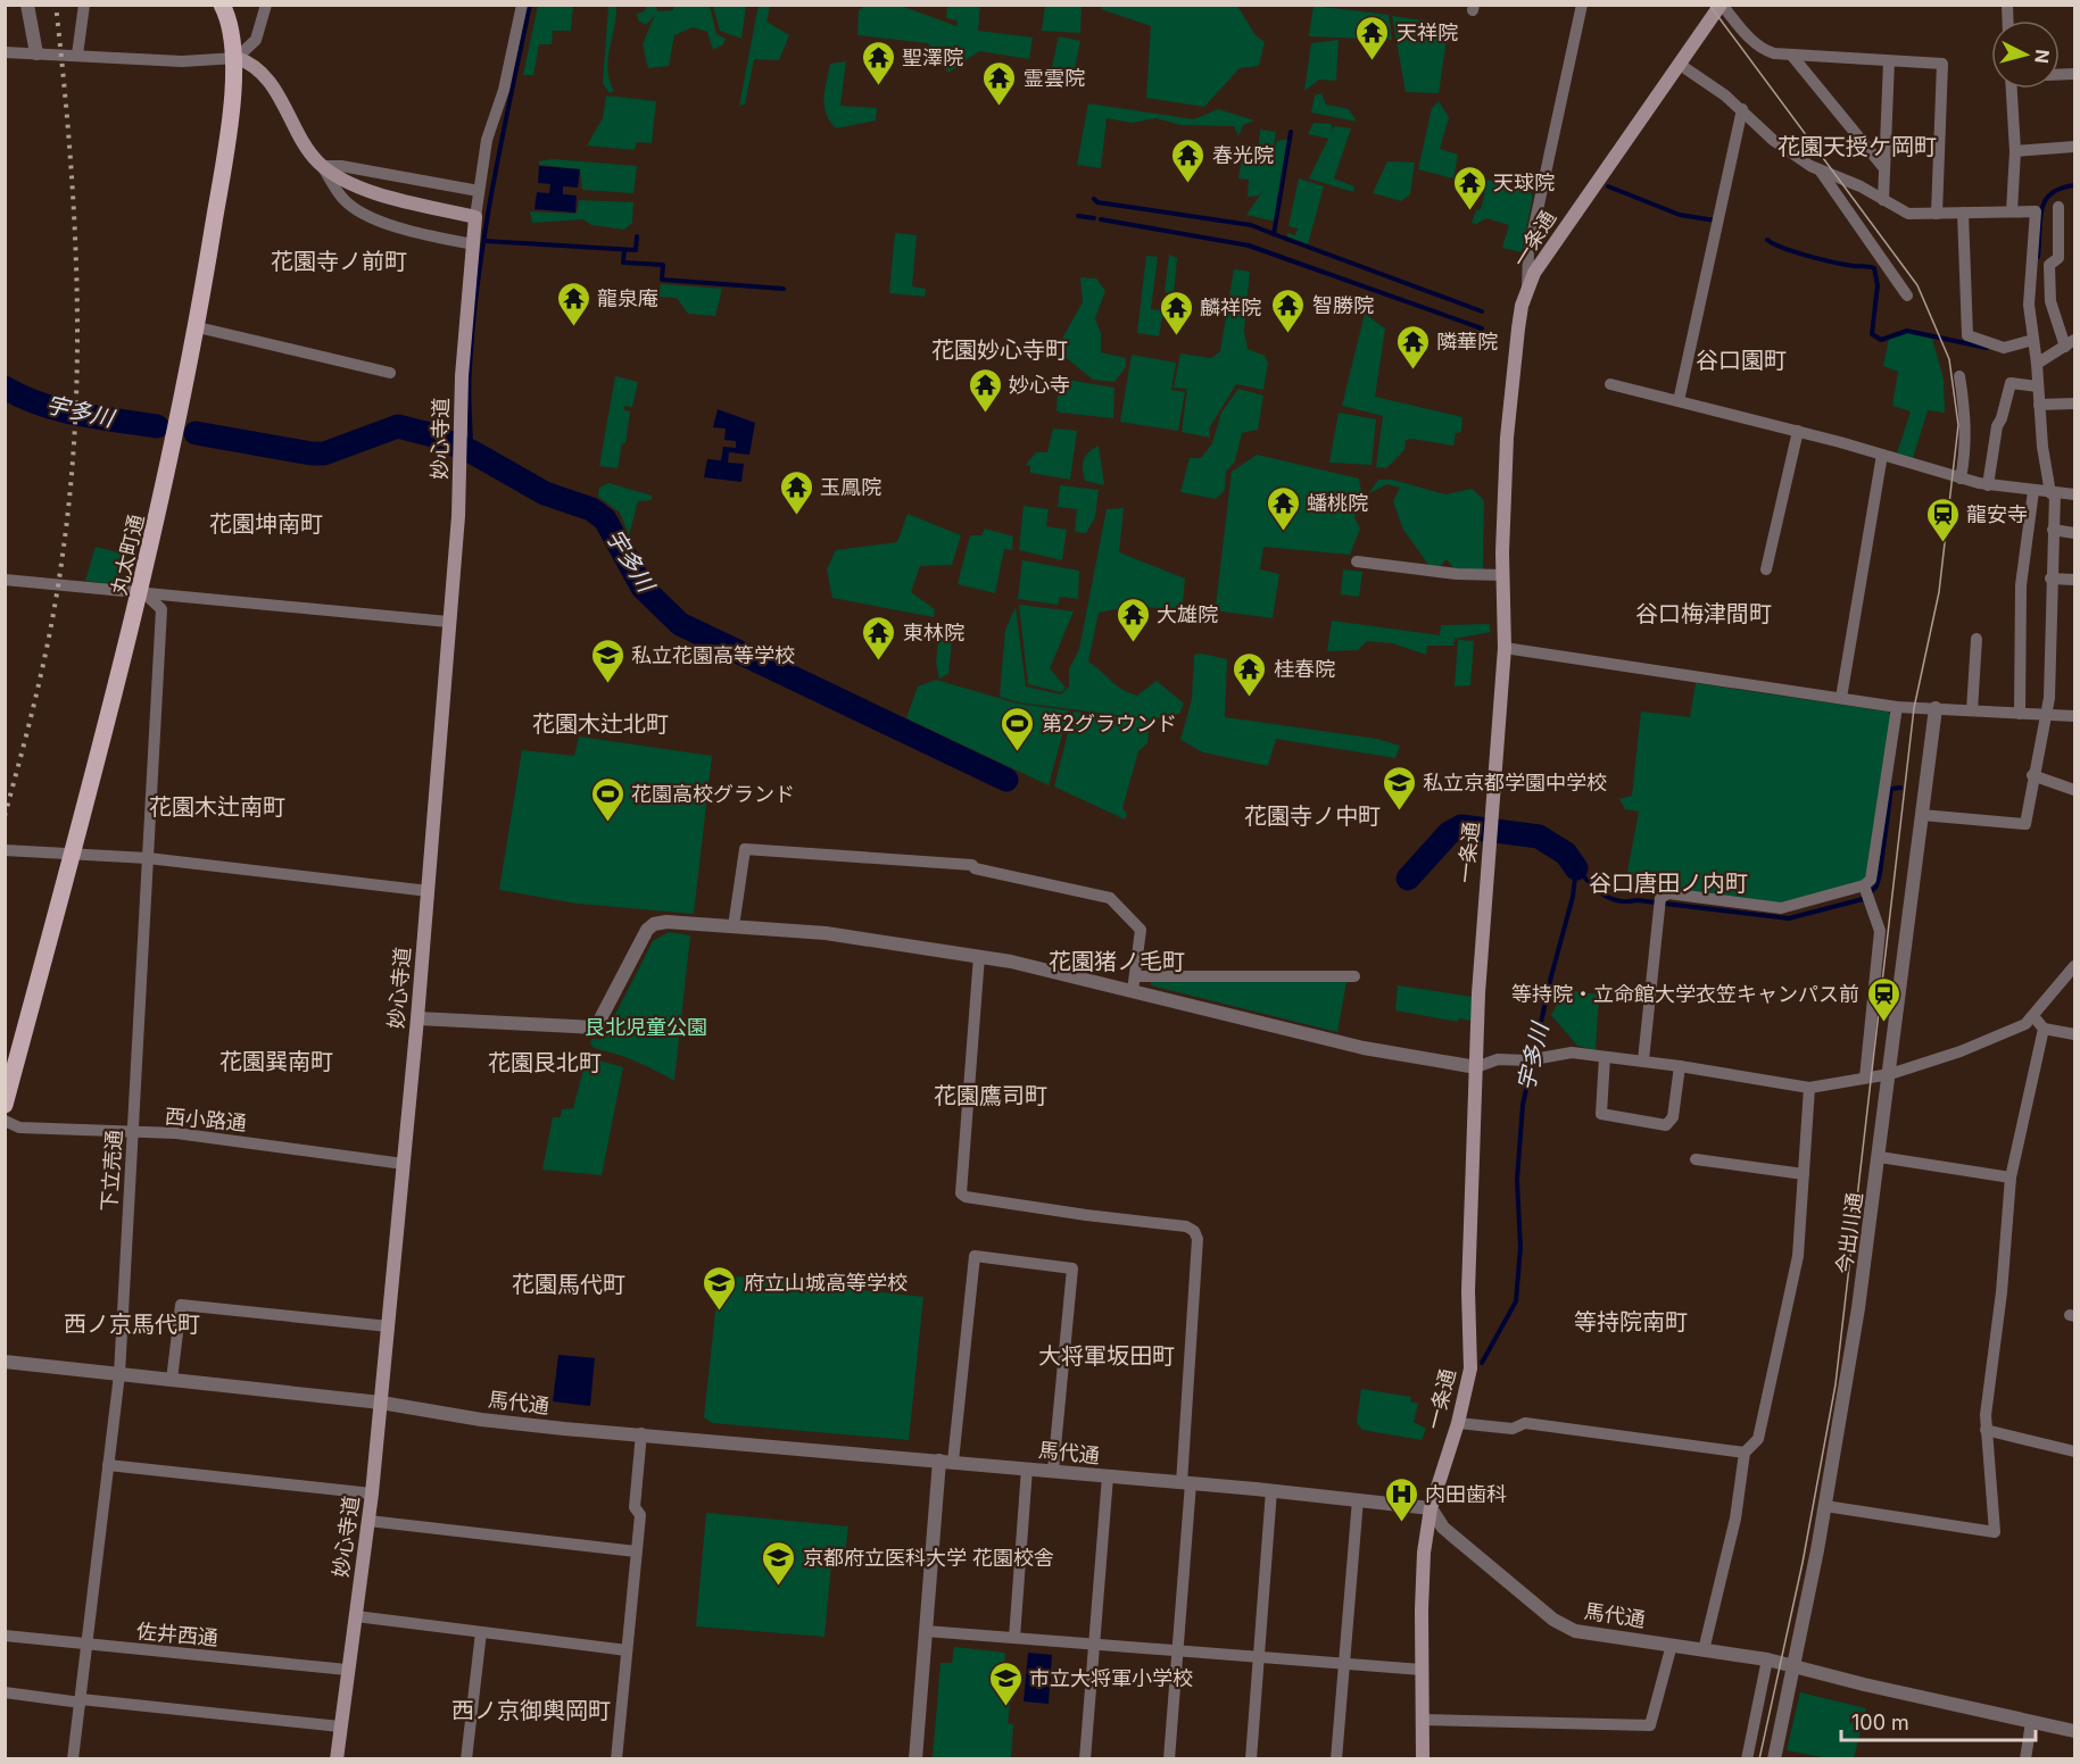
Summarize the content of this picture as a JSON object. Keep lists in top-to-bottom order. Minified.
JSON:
{"streets":{"main road":["一条通","妙心寺道","丸太町通"],"street":["西小路通","下立売通","今出川通","馬代通","佐井西通"]},"crossings":[["一条通","馬代通"],["妙心寺道","西小路通"],["妙心寺道","馬代通"],["妙心寺道","佐井西通"],["丸太町通","下立売通"],["西小路通","下立売通"],["下立売通","馬代通"],["下立売通","佐井西通"],["今出川通","馬代通"]],"districts":["花園天授ケ岡町","花園寺ノ前町","花園妙心寺町","谷口園町","花園坤南町","谷口梅津間町","花園木辻北町","花園木辻南町","花園寺ノ中町","谷口唐田ノ内町","花園猪ノ毛町","花園巽南町","花園艮北町","花園鷹司町","花園馬代町","等持院南町","西ノ京馬代町","大将軍坂田町","西ノ京御輿岡町"],"water":["宇多川"],"parks":["艮北児童公園"],"places":{"temple":["天祥院","聖澤院","霊雲院","春光院","天球院","龍泉庵","智勝院","麟祥院","隣華院","妙心寺","玉鳳院","蟠桃院","大雄院","東林院","桂春院"],"station":["龍安寺","等持院・立命館大学衣笠キャンパス前"],"school or university":["私立花園高等学校","私立京都学園中学校","府立山城高等学校","京都府立医科大学 花園校舎","市立大将軍小学校"],"sports":["第2グラウンド","花園高校グランド"],"hospital":["内田歯科"]},"scale_bar":"100 m","north":"right"}
